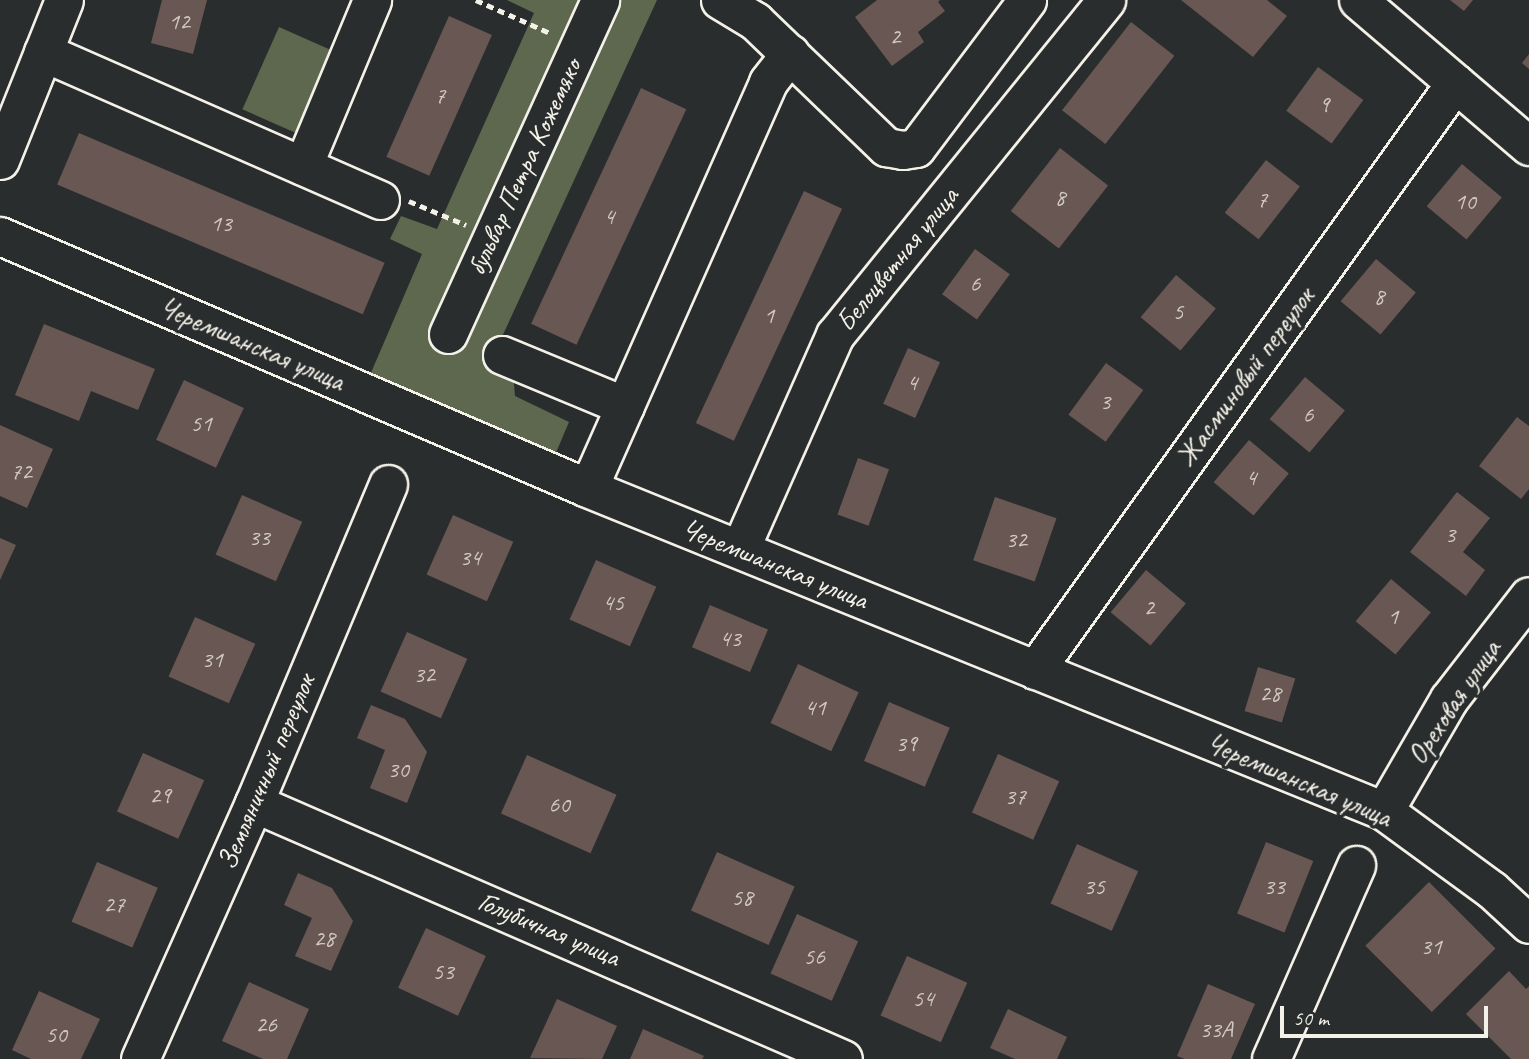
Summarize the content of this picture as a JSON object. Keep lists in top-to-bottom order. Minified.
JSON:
{"streets":{"street":["бульвар Петра Кожемяко","Белоцветная улица","Черемшанская улица","Жасминовый переулок","Ореховая улица","Земляничный переулок","Голубичная улица"]},"crossings":[["Белоцветная улица","Черемшанская улица"],["Черемшанская улица","Жасминовый переулок"],["Черемшанская улица","Ореховая улица"],["Земляничный переулок","Голубичная улица"]],"house_numbers":["12","2","7","9","8","7","10","4","13","6","8","5","1","4","3","6","51","72","4","3","33","32","34","45","2","1","43","31","32","28","41","39","30","29","37","60","35","33","58","27","28","31","56","53","54","26","33А","50"],"scale_bar":"50 m"}
